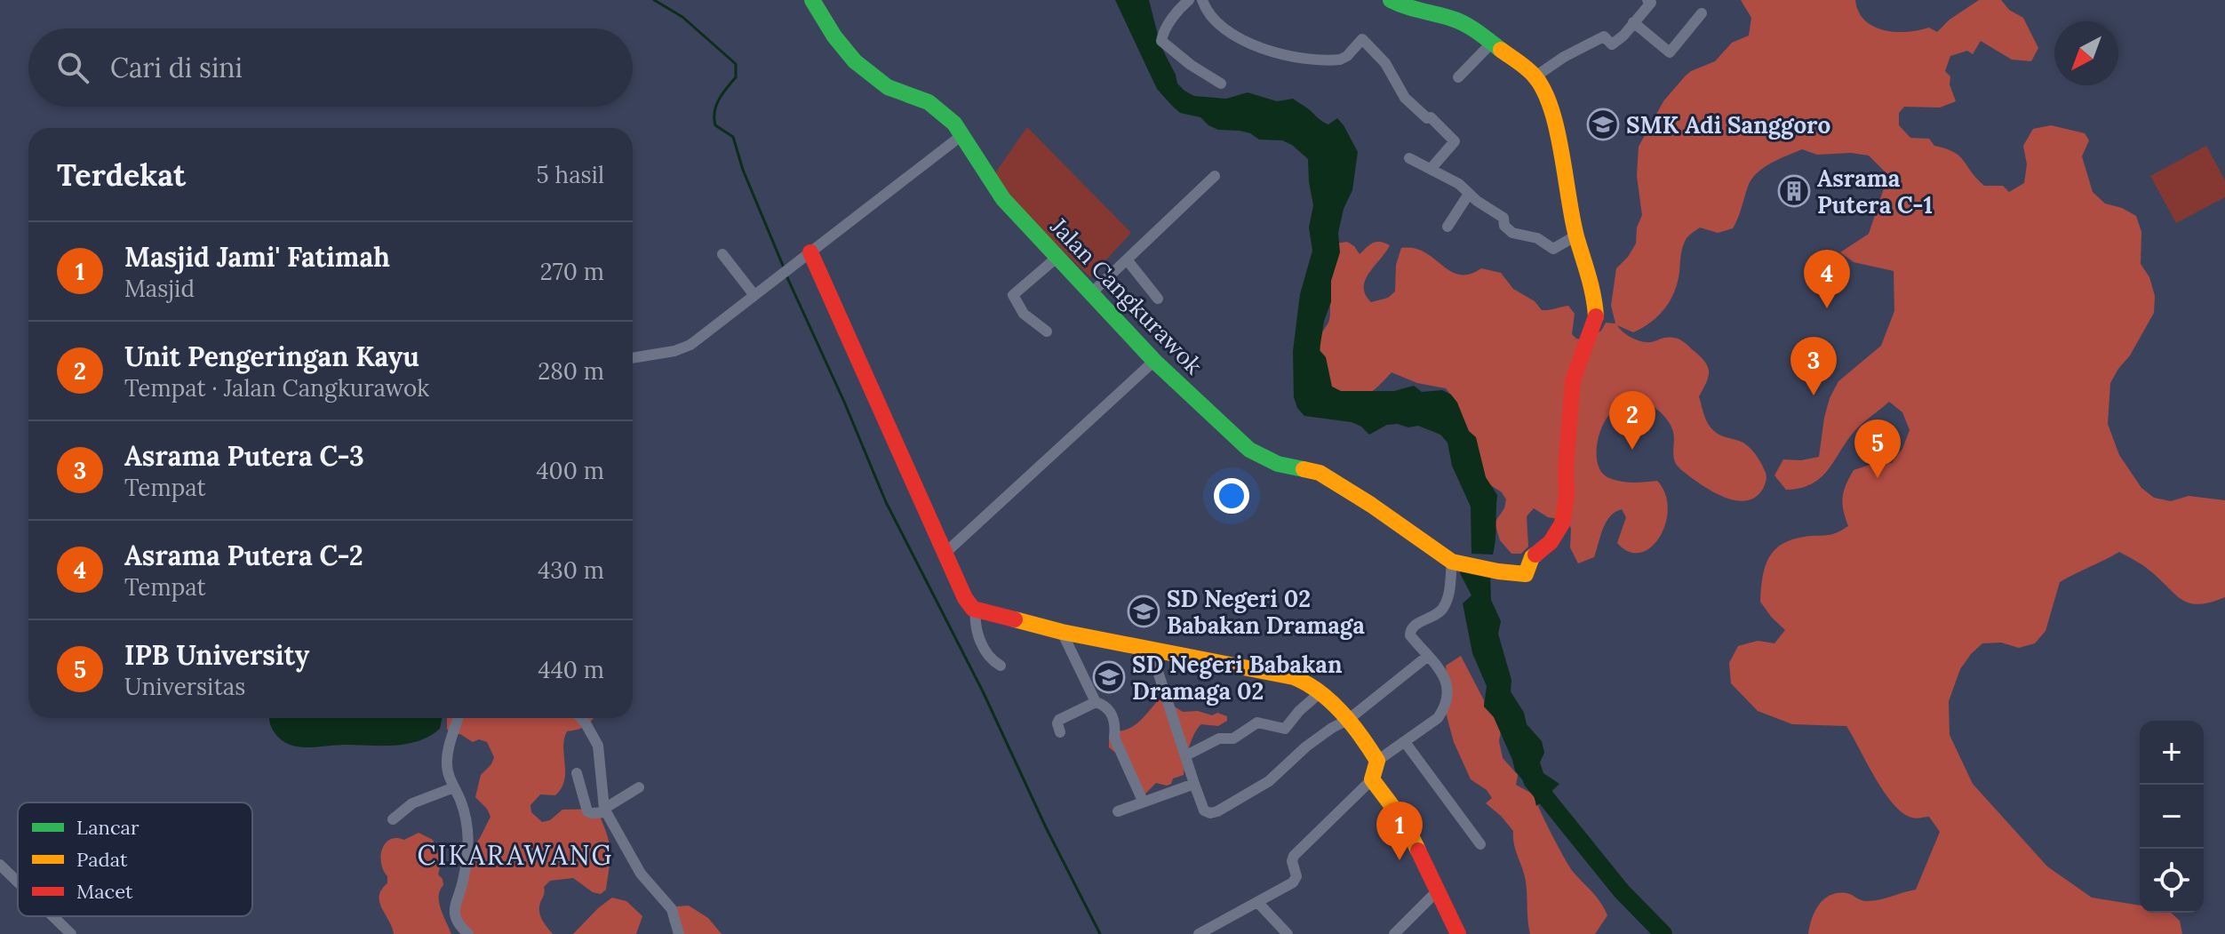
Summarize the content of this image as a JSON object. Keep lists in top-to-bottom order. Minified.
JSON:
{"streets":{"street":["Jalan Cangkurawok"]},"districts":["CIKARAWANG"],"places":{"school or university":["SMK Adi Sanggoro","SD Negeri 02 Babakan Dramaga","SD Negeri Babakan Dramaga 02"],"building":["Asrama Putera C-1"]},"legend":["Lancar","Padat","Macet"],"north":"bottom left","page":{"search":"Cari di sini","heading":["Terdekat","5 hasil"],"list":[{"mark":"1","name":"Masjid Jami' Fatimah","note":"Masjid","value":"270 m"},{"mark":"2","name":"Unit Pengeringan Kayu","note":"Tempat · Jalan Cangkurawok","value":"280 m"},{"mark":"3","name":"Asrama Putera C-3","note":"Tempat","value":"400 m"},{"mark":"4","name":"Asrama Putera C-2","note":"Tempat","value":"430 m"},{"mark":"5","name":"IPB University","note":"Universitas","value":"440 m"}],"pins":["4","3","2","5","1"],"map_buttons":["+","−"]}}
